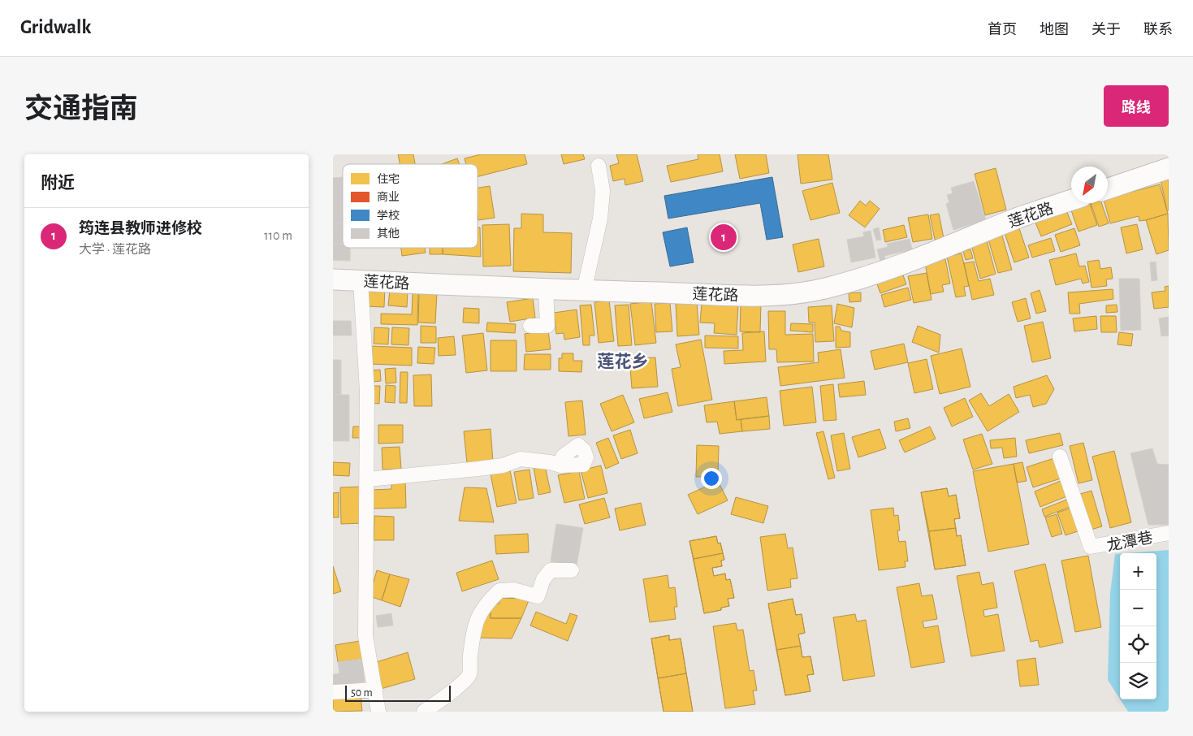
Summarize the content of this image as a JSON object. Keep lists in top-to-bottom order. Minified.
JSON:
{"streets":{"main road":["莲花路"],"street":["龙潭巷"]},"districts":["莲花乡"],"legend":["住宅","商业","学校","其他"],"scale_bar":"50 m","north":"bottom left","page":{"header":"Gridwalk","nav":["首页","地图","关于","联系"],"title":"交通指南","buttons":"路线","heading":"附近","list":[{"mark":"1","name":"筠连县教师进修校","note":"大学 · 莲花路","value":"110 m"}],"pins":"1","map_buttons":["+","−"],"scale":"50 m"}}
